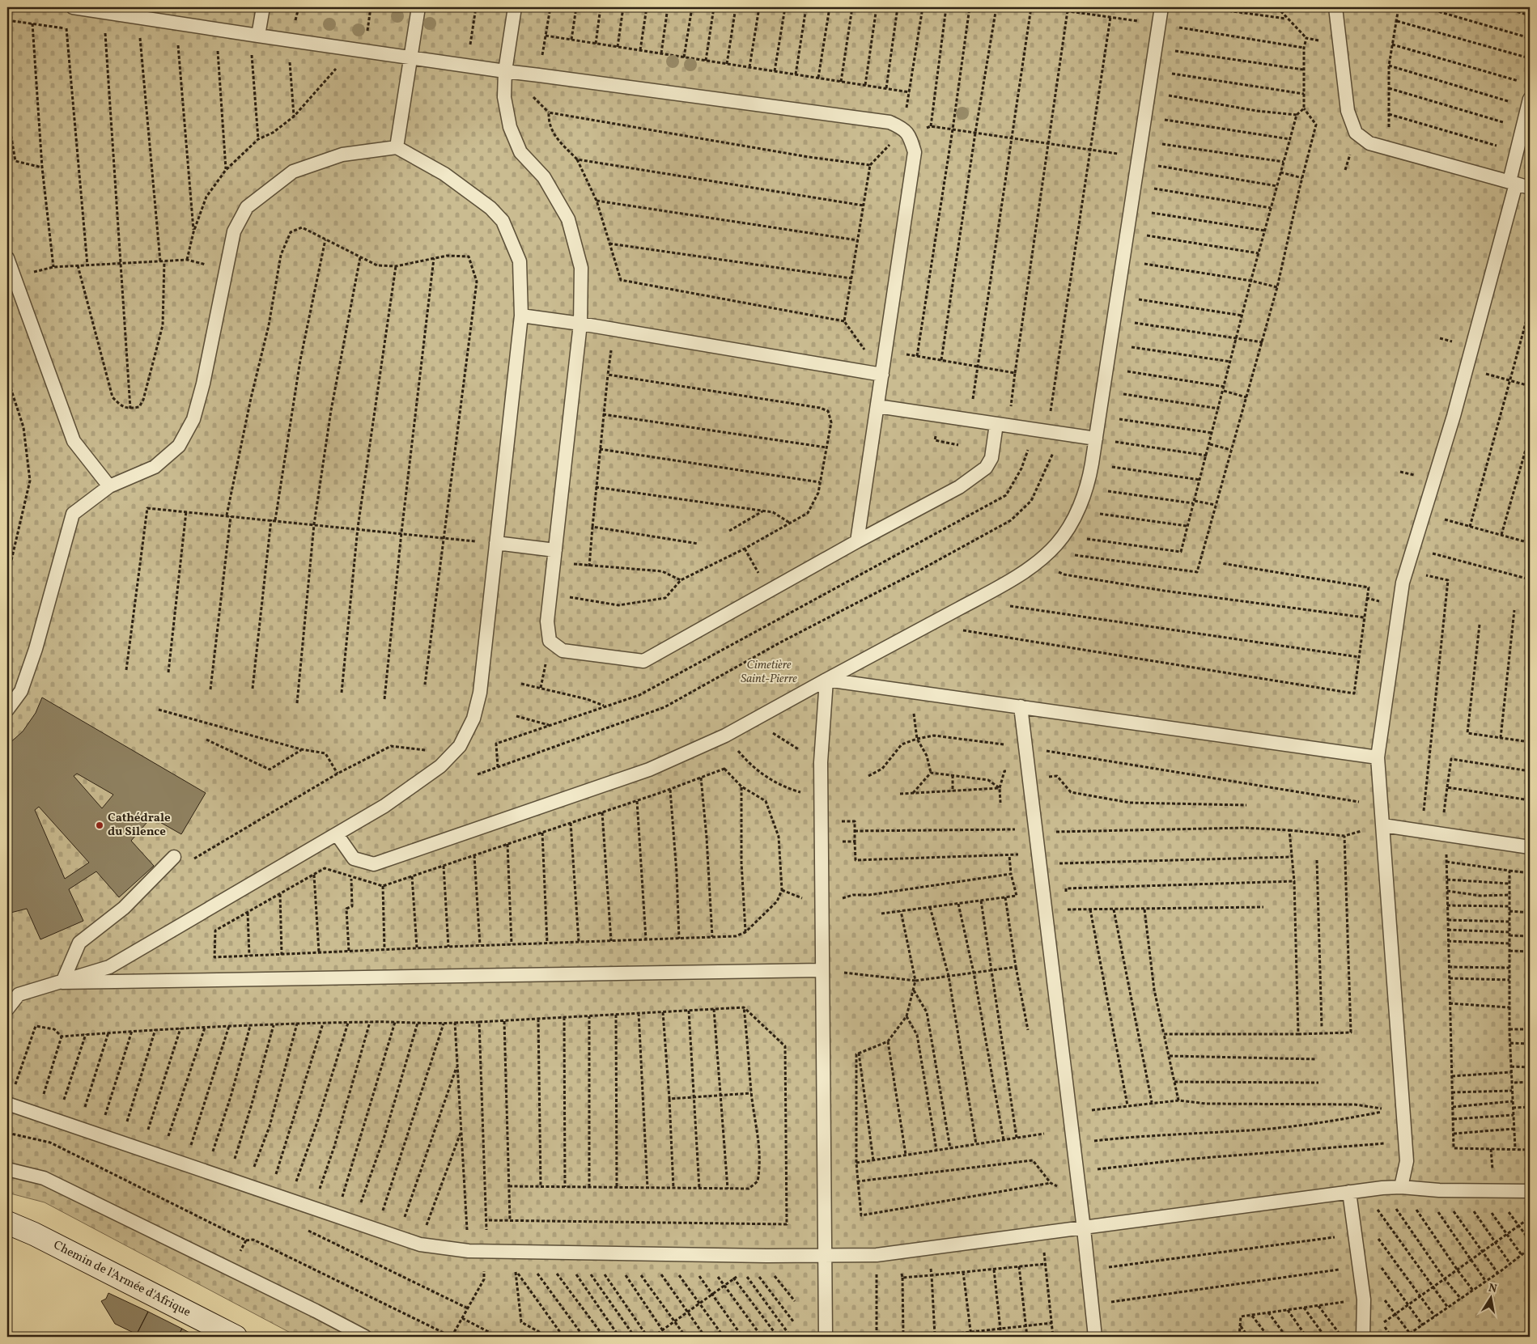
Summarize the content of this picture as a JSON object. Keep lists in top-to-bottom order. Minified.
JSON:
{"streets":{"street":["Chemin de l'Armée d'Afrique"]},"parks":["Cimetière Saint-Pierre"],"places":["Cathédrale du Silence"],"north":"top"}
